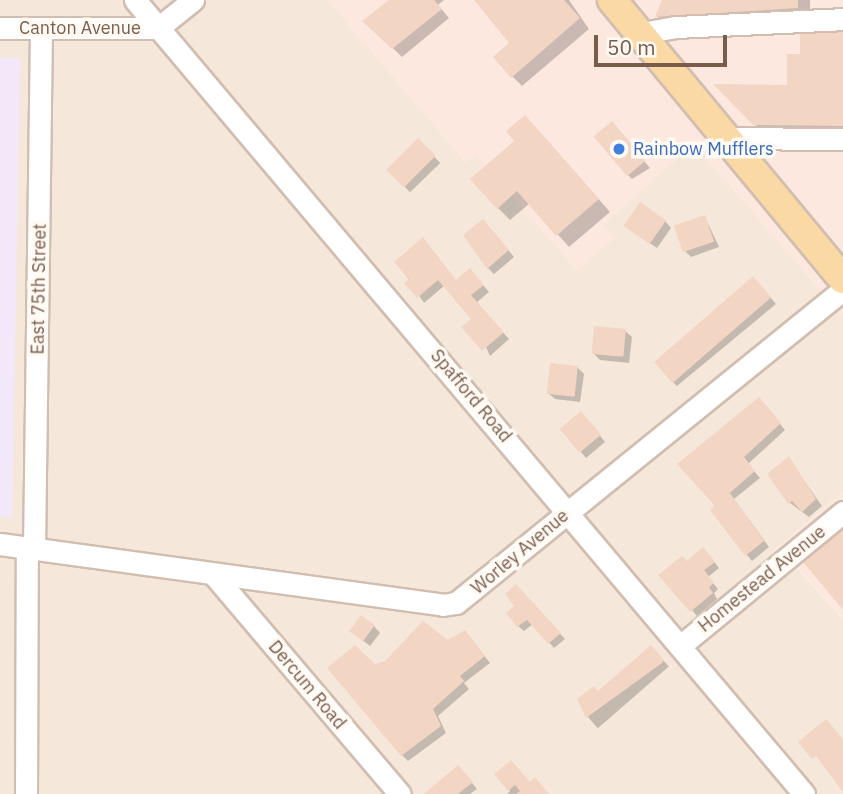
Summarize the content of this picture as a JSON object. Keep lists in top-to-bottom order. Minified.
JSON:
{"streets":{"street":["Canton Avenue","East 75th Street","Spafford Road","Worley Avenue","Homestead Avenue","Dercum Road"]},"crossings":[["Canton Avenue","East 75th Street"],["Canton Avenue","Spafford Road"],["East 75th Street","Worley Avenue"],["Spafford Road","Worley Avenue"],["Spafford Road","Homestead Avenue"],["Worley Avenue","Dercum Road"]],"places":["Rainbow Mufflers"],"scale_bar":"50 m"}
